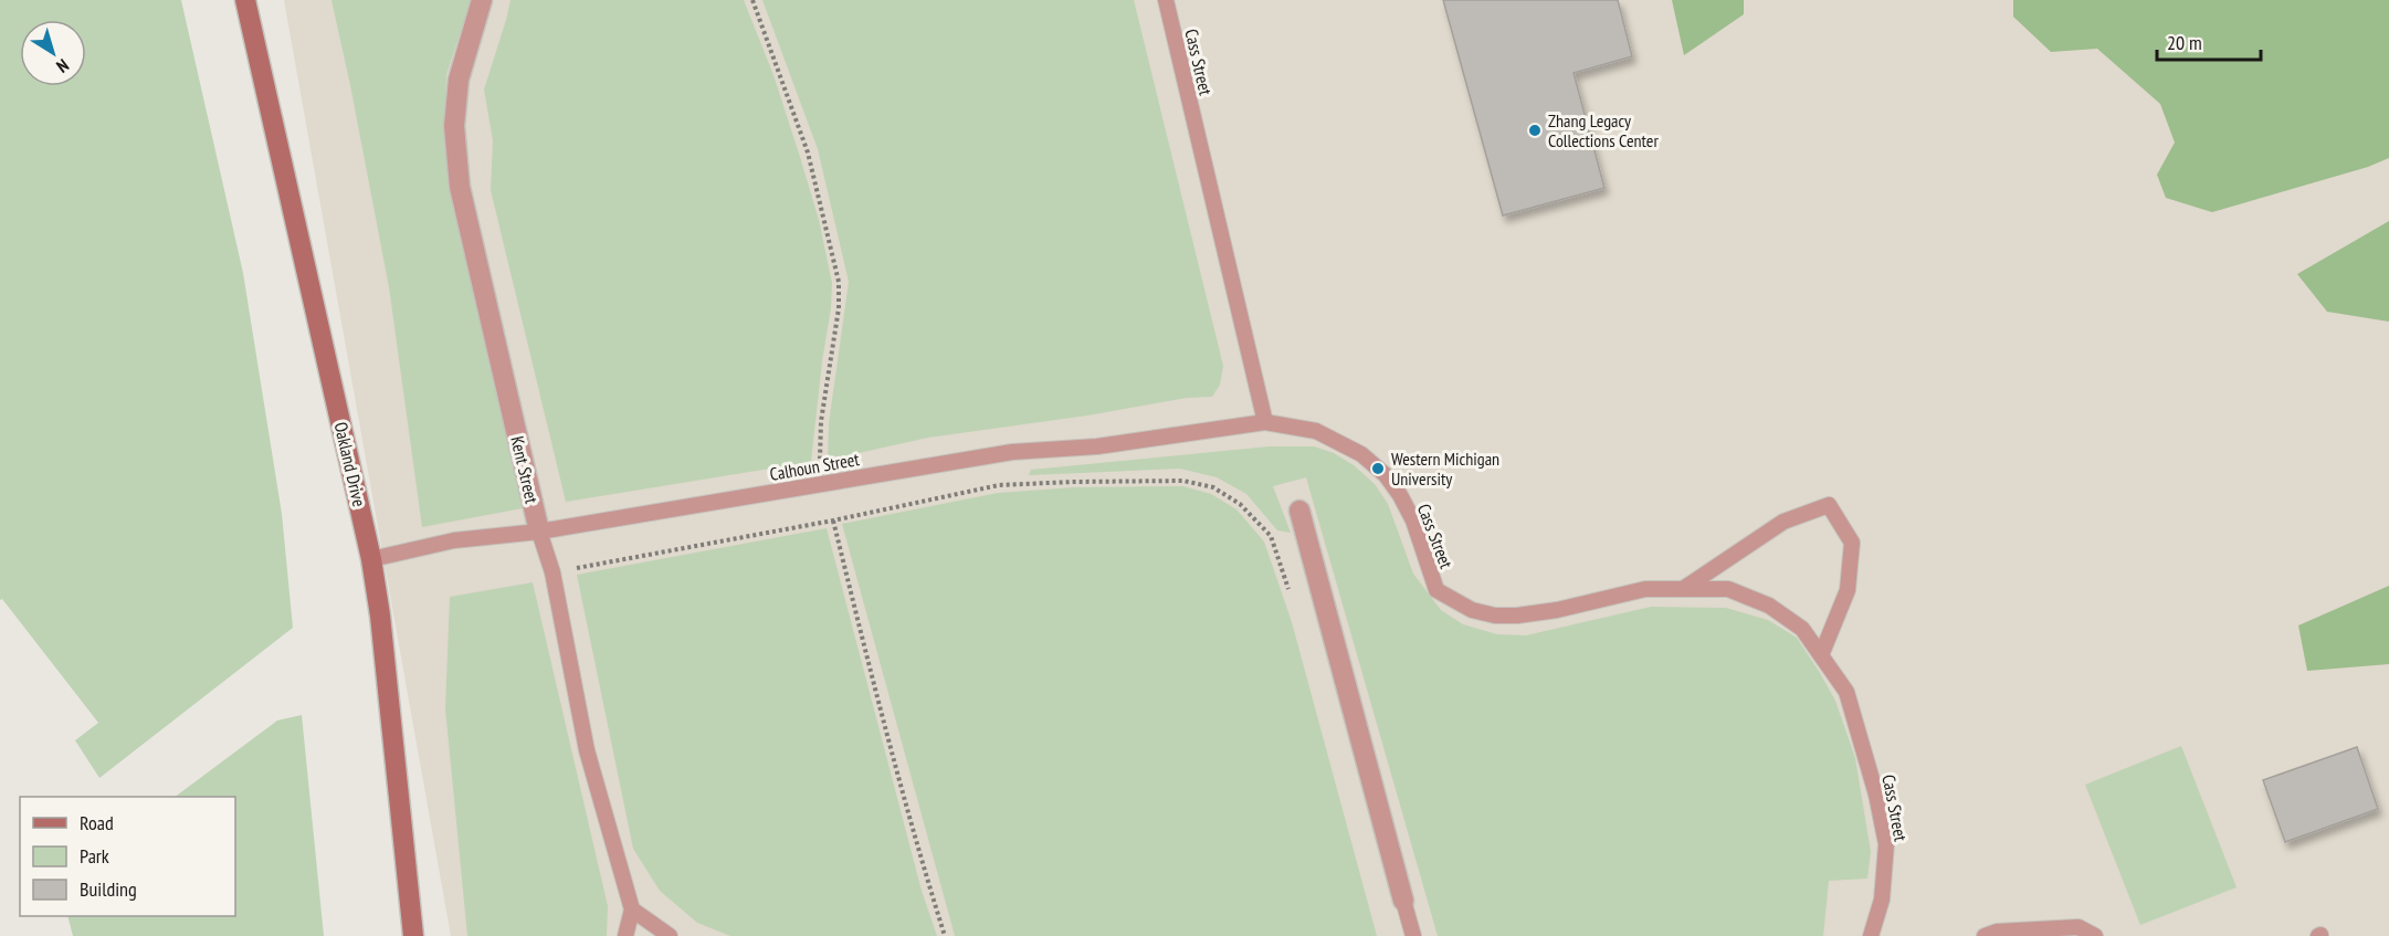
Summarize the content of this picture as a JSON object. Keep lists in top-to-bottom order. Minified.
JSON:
{"streets":{"main road":["Oakland Drive"],"street":["Kent Street"],"lane":["Cass Street","Calhoun Street"]},"crossings":[["Cass Street","Calhoun Street"],["Oakland Drive","Calhoun Street"],["Calhoun Street","Kent Street"]],"places":["Zhang Legacy Collections Center","Western Michigan University"],"legend":["Road","Park","Building"],"scale_bar":"20 m","north":"bottom right"}
